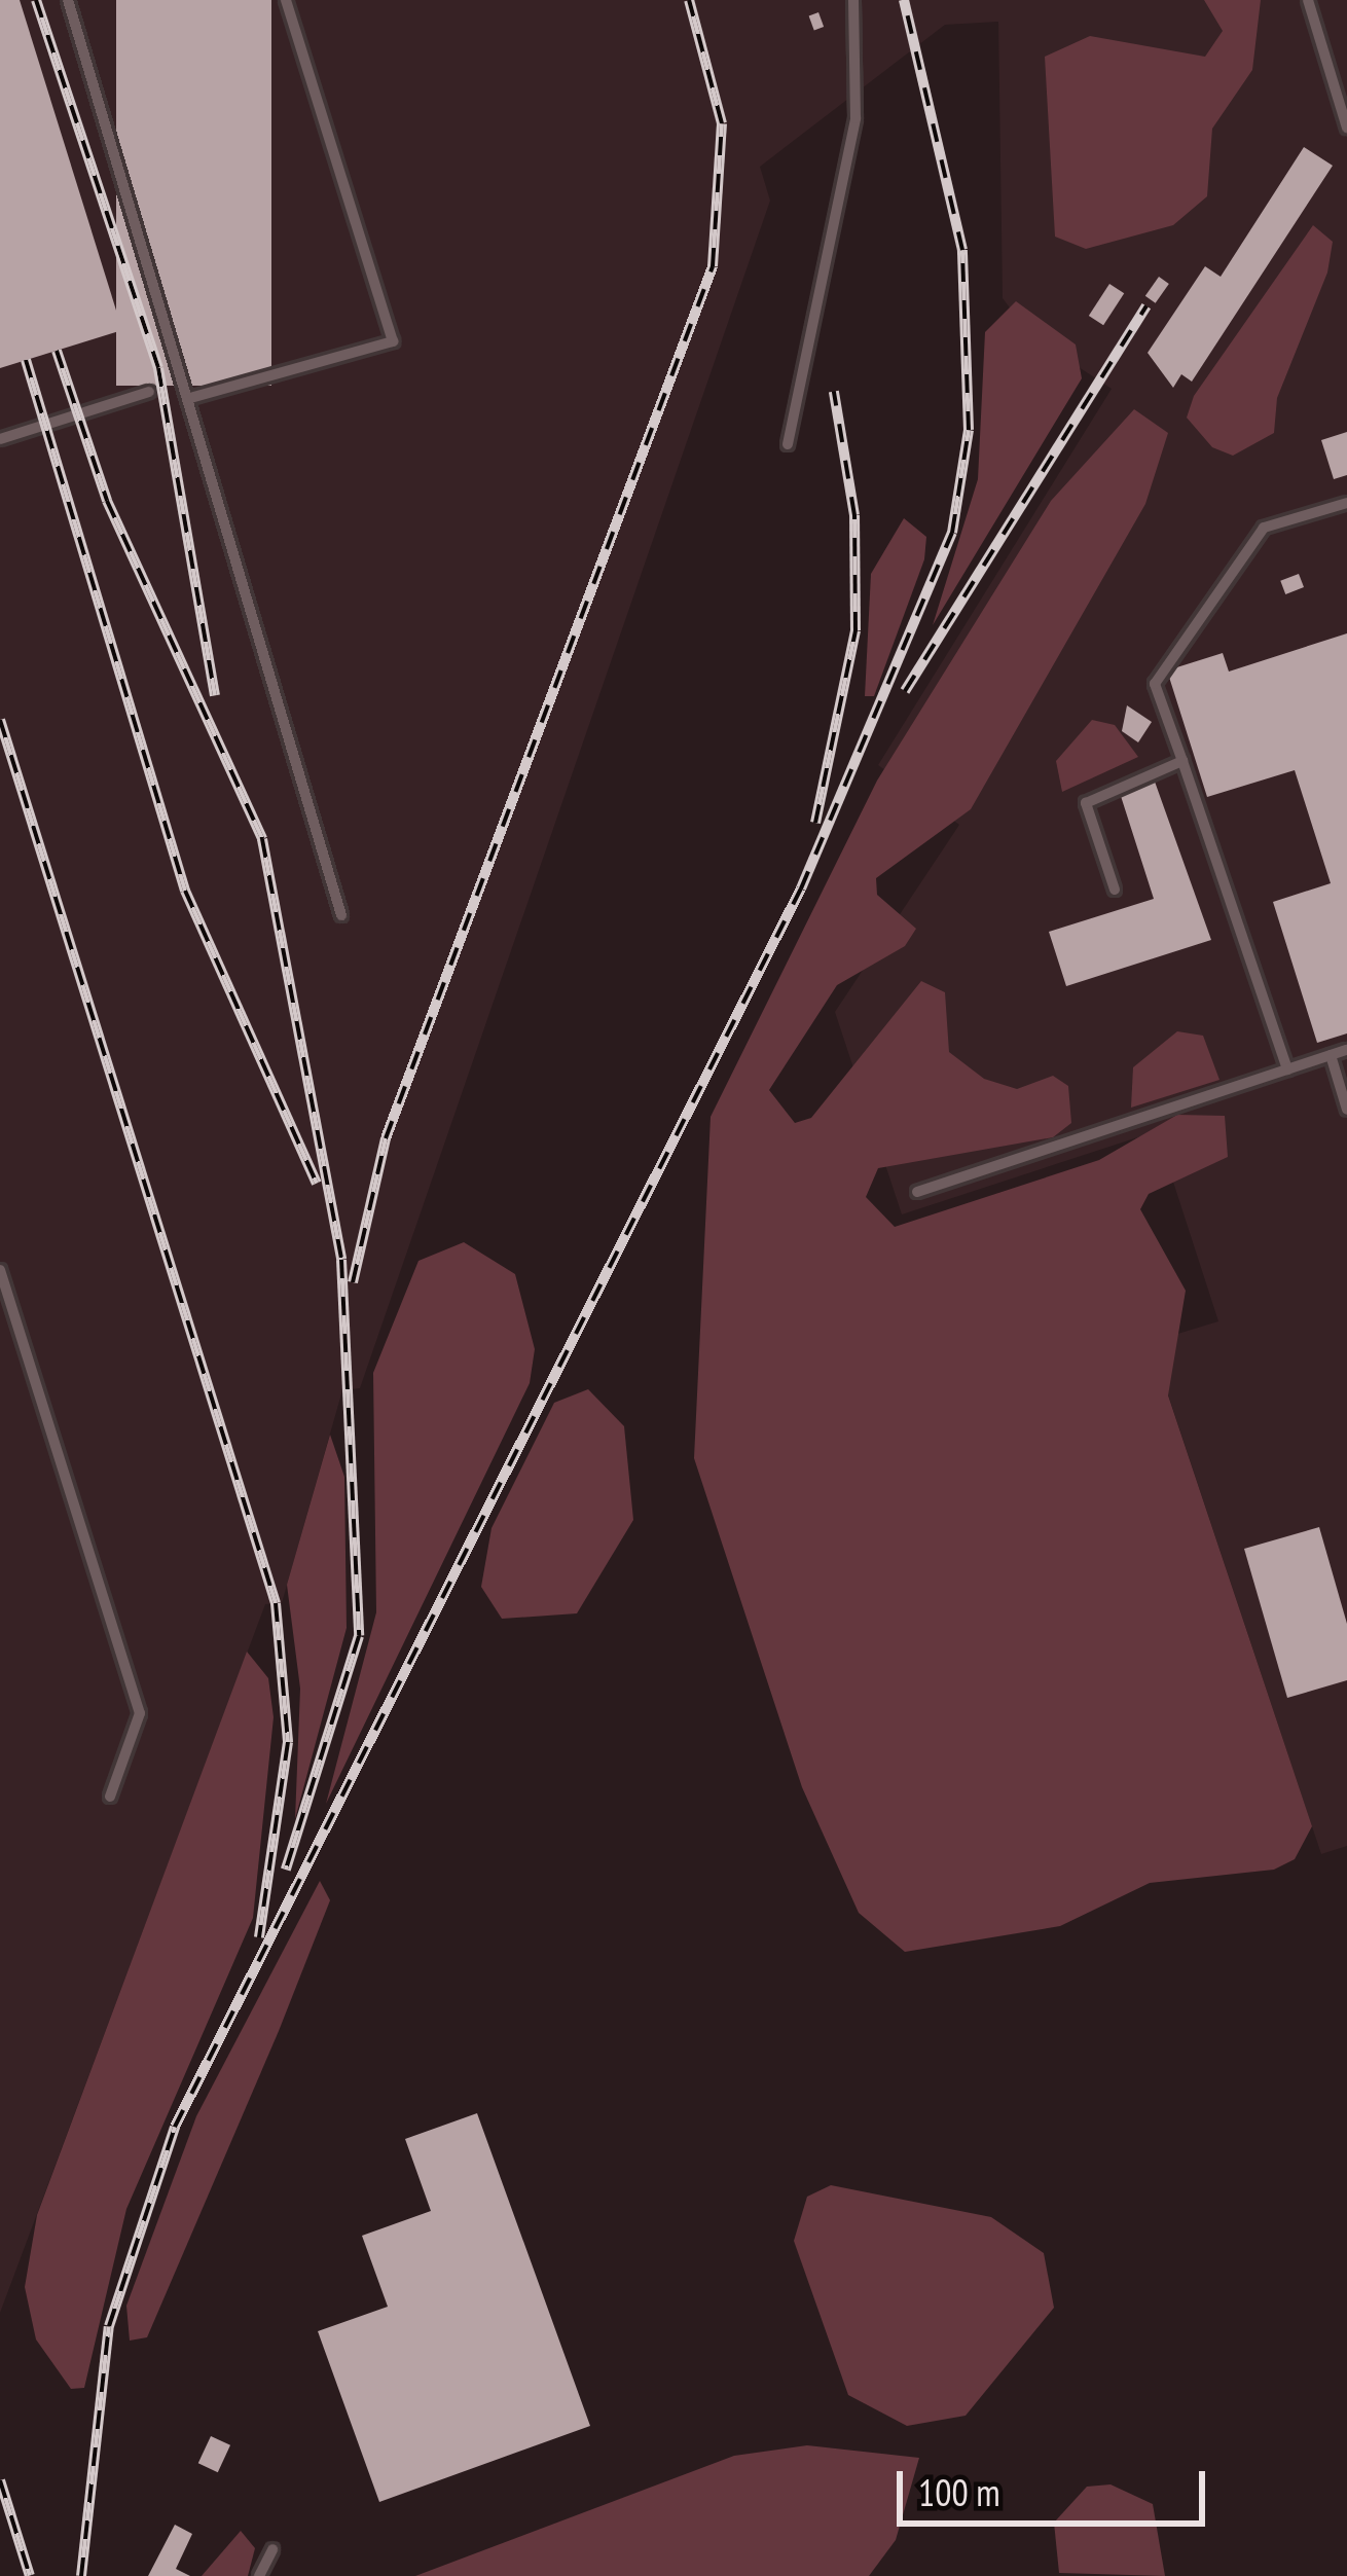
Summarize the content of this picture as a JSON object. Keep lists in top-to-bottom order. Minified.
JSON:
{"scale_bar":"100 m"}
